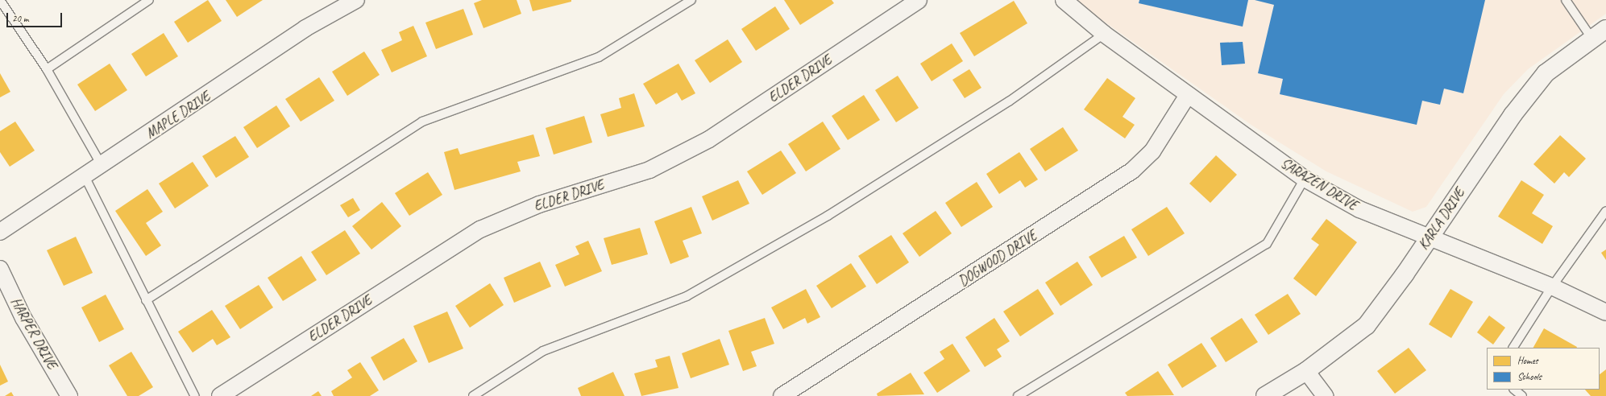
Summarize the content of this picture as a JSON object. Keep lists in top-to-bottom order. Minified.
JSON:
{"streets":{"street":["ELDER DRIVE","MAPLE DRIVE","SARAZEN DRIVE","KARLA DRIVE","DOGWOOD DRIVE","HARPER DRIVE"]},"crossings":[["SARAZEN DRIVE","KARLA DRIVE"],["SARAZEN DRIVE","DOGWOOD DRIVE"]],"legend":["Homes","Schools"],"scale_bar":"20 m"}
